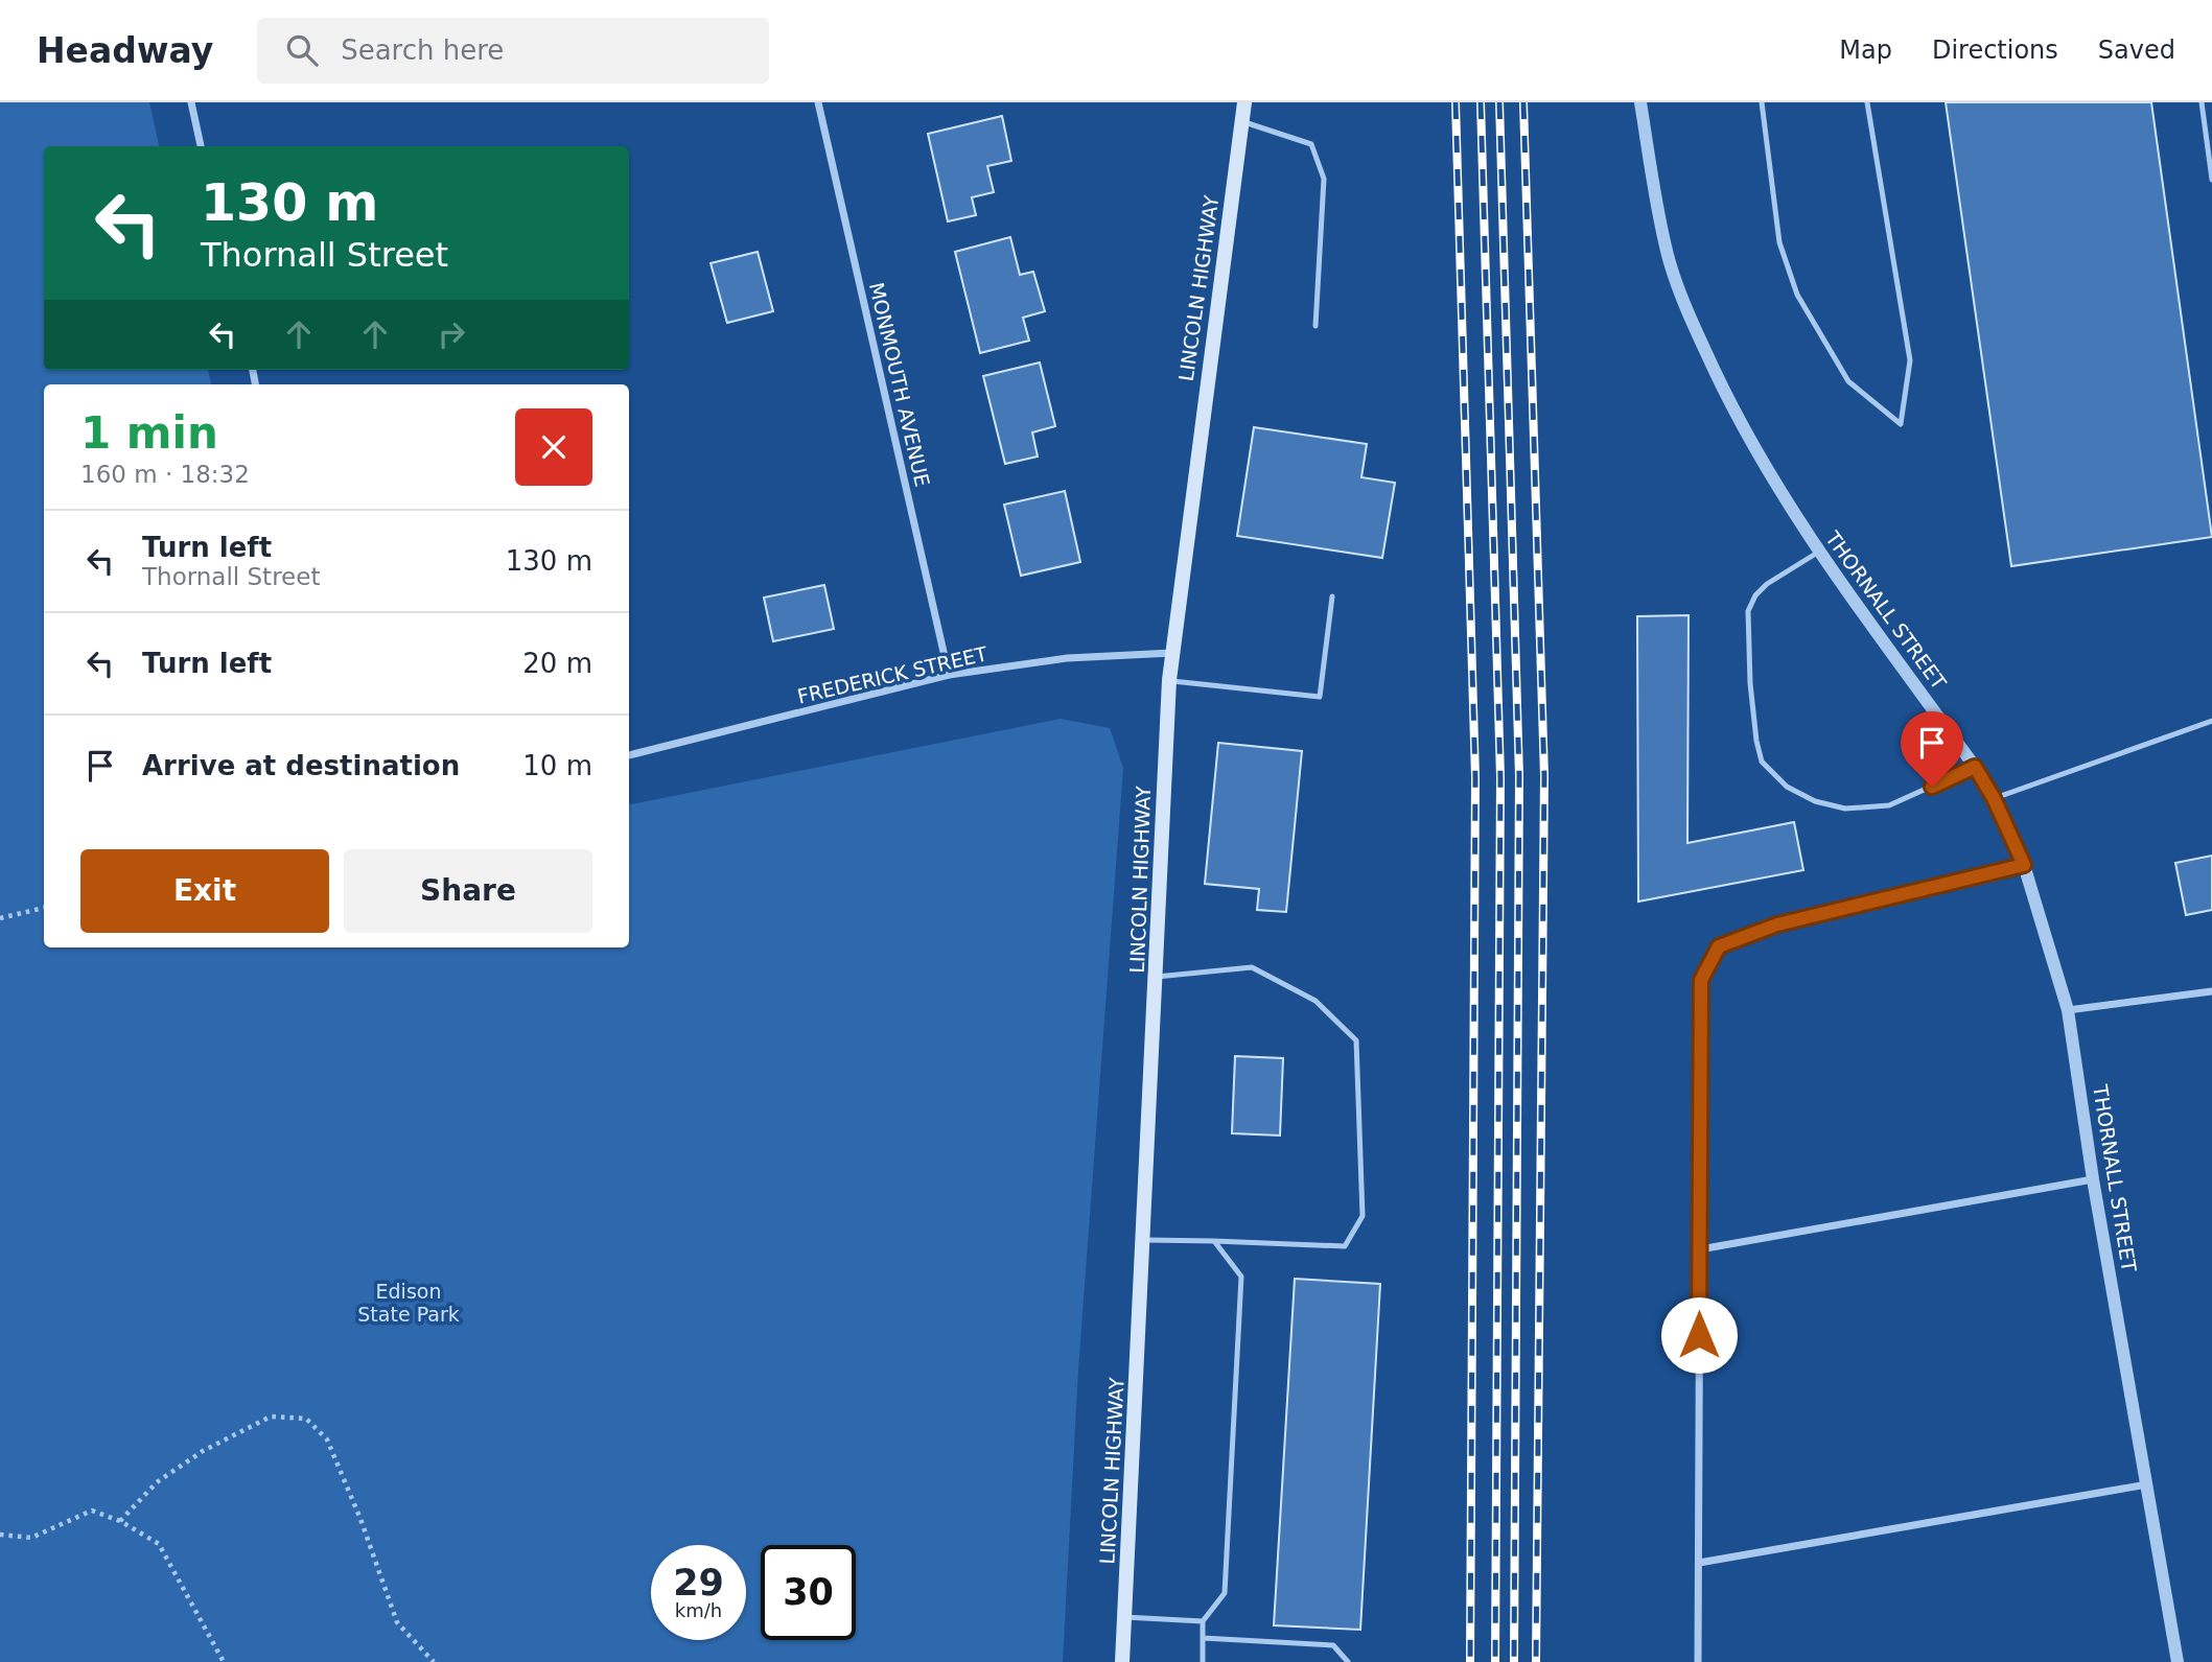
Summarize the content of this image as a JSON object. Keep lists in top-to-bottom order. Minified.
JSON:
{"streets":{"main road":["LINCOLN HIGHWAY"],"street":["MONMOUTH AVENUE","THORNALL STREET","FREDERICK STREET"]},"crossings":[["LINCOLN HIGHWAY","FREDERICK STREET"],["MONMOUTH AVENUE","FREDERICK STREET"]],"parks":["Edison State Park"],"page":{"header":"Headway","search":"Search here","nav":["Map","Directions","Saved"],"turn":["130 m","Thornall Street"],"heading":["1 min","160 m · 18:32"],"list":[{"name":"Turn left","note":"Thornall Street","value":"130 m"},{"name":"Turn left","value":"20 m"},{"name":"Arrive at destination","value":"10 m"}],"buttons":["Exit","Share"],"speed":"29 km/h","limit":"30"}}
